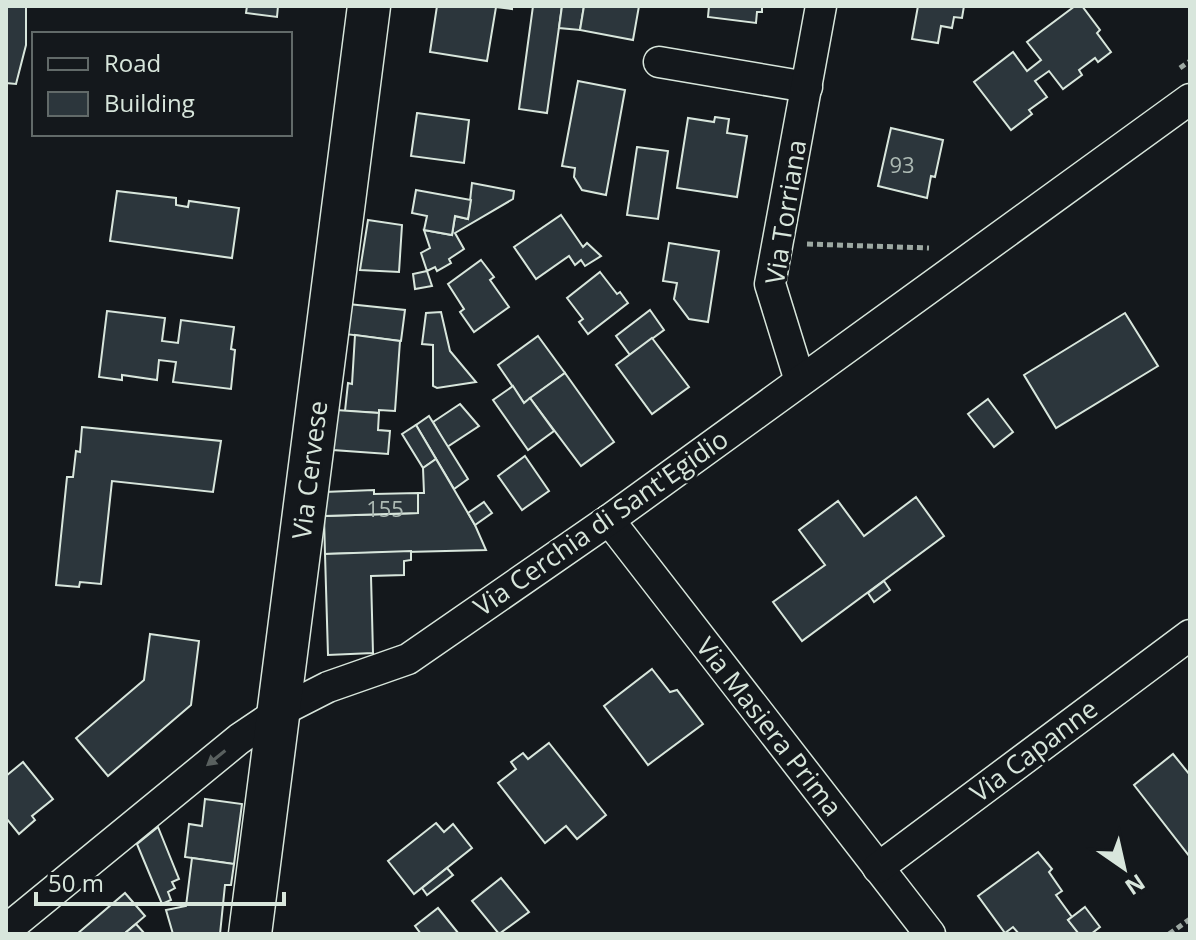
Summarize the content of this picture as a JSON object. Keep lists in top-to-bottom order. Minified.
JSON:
{"streets":{"main road":["Via Cervese"],"street":["Via Torriana","Via Cerchia di Sant'Egidio","Via Masiera Prima","Via Capanne"]},"crossings":[["Via Torriana","Via Cerchia di Sant'Egidio"],["Via Cervese","Via Cerchia di Sant'Egidio"],["Via Cerchia di Sant'Egidio","Via Masiera Prima"],["Via Masiera Prima","Via Capanne"]],"house_numbers":["93","155"],"legend":["Road","Building"],"scale_bar":"50 m","north":"bottom right"}
